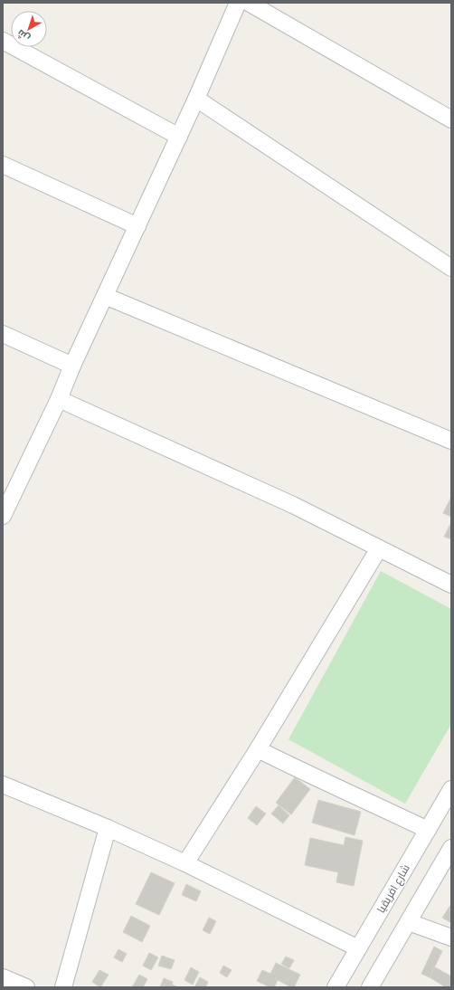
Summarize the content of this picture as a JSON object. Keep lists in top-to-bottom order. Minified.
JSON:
{"streets":{"street":["شارع افريقيا"]},"north":"bottom left"}
